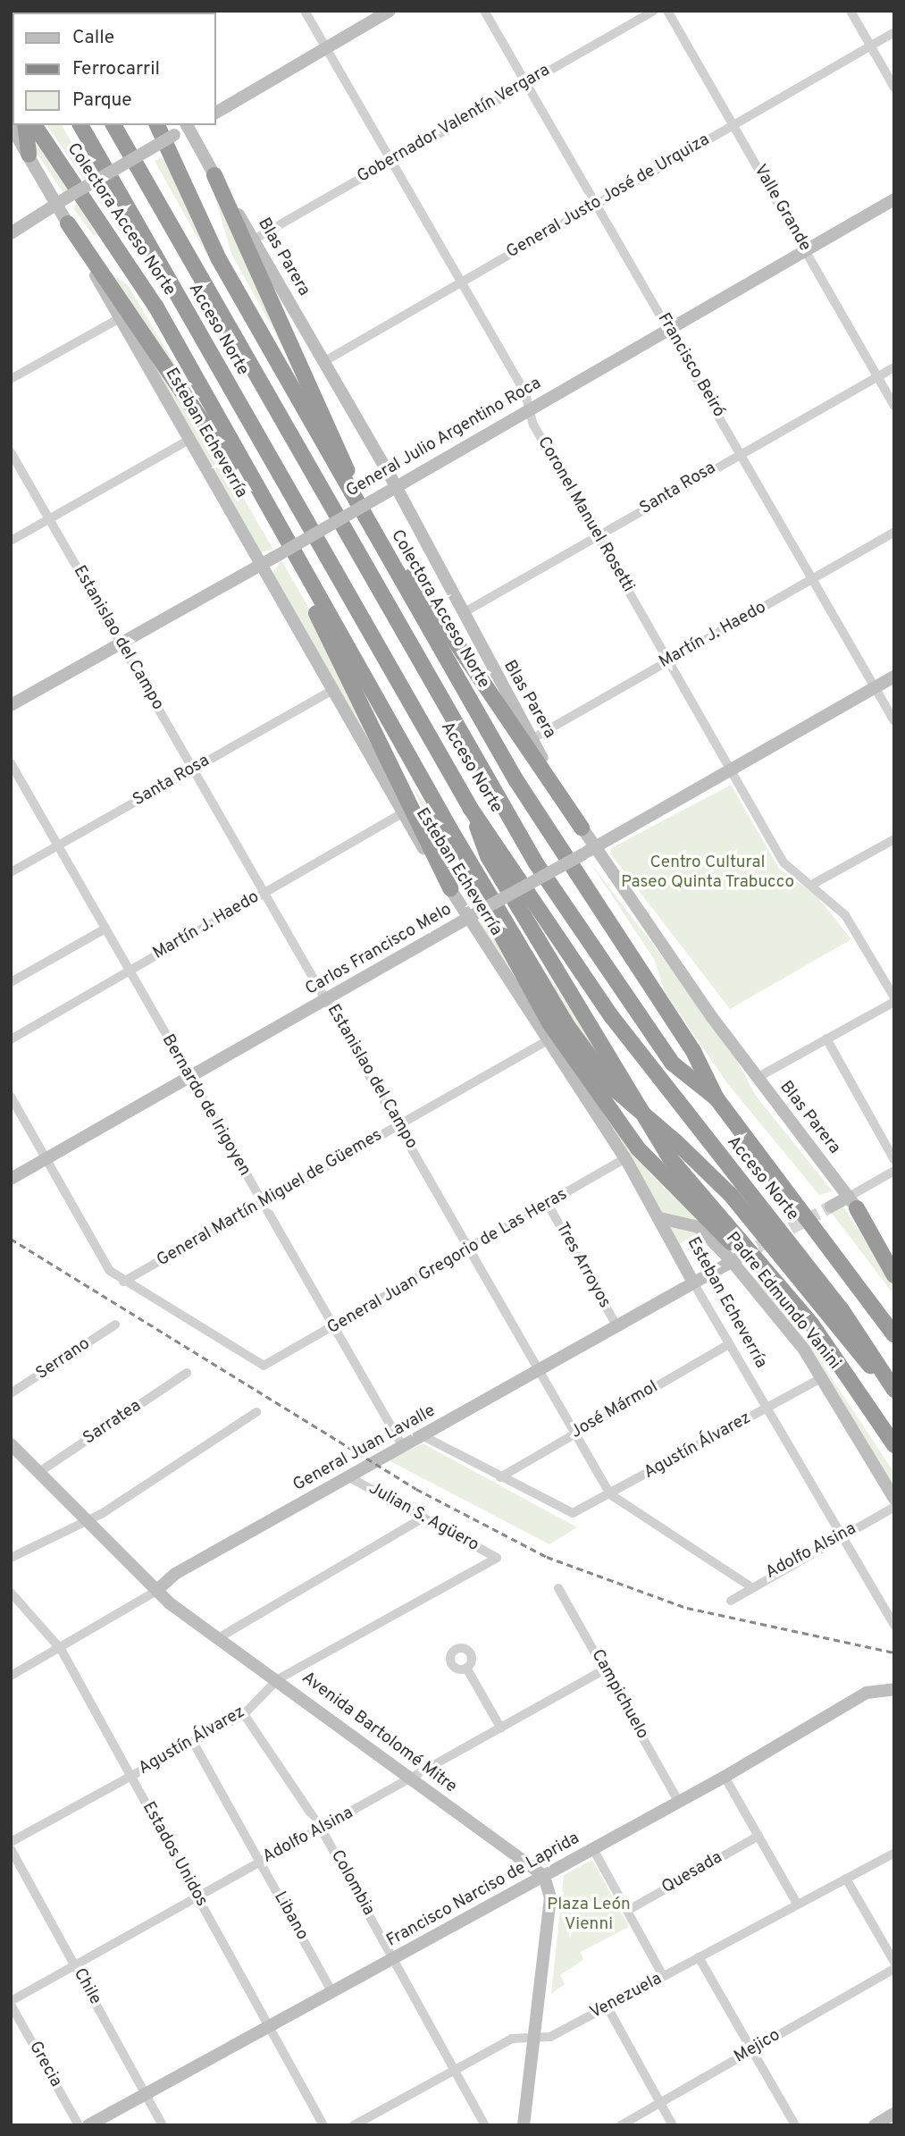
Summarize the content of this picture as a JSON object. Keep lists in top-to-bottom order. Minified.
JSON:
{"streets":{"highway":["Colectora Acceso Norte","Acceso Norte"],"street":["Gobernador Valentín Vergara","General Justo José de Urquiza","Valle Grande","Blas Parera","Francisco Beiró","Esteban Echeverría","General Julio Argentino Roca","Santa Rosa","Coronel Manuel Rosetti","Martín J. Haedo","Estanislao del Campo","Carlos Francisco Melo","Bernardo de Irigoyen","General Martín Miguel de Güemes","General Juan Gregorio de Las Heras","Tres Arroyos","Padre Edmundo Vanini","Serrano","José Mármol","Sarratea","Agustín Álvarez","General Juan Lavalle","Julian S. Agüero","Adolfo Alsina","Campichuelo","Avenida Bartolomé Mitre","Estados Unidos","Quesada","Colombia","Francisco Narciso de Laprida","Libano","Chile","Venezuela","Mejico","Grecia"]},"crossings":[["Gobernador Valentín Vergara","Blas Parera"],["Gobernador Valentín Vergara","Francisco Beiró"],["Gobernador Valentín Vergara","Coronel Manuel Rosetti"],["General Justo José de Urquiza","Valle Grande"],["General Justo José de Urquiza","Blas Parera"],["General Justo José de Urquiza","Francisco Beiró"],["General Justo José de Urquiza","Coronel Manuel Rosetti"],["Valle Grande","General Julio Argentino Roca"],["Valle Grande","Santa Rosa"],["Colectora Acceso Norte","Acceso Norte"],["Blas Parera","General Julio Argentino Roca"],["Blas Parera","Santa Rosa"],["Blas Parera","Martín J. Haedo"],["Blas Parera","Carlos Francisco Melo"],["Francisco Beiró","General Julio Argentino Roca"],["Francisco Beiró","Santa Rosa"],["Francisco Beiró","Martín J. Haedo"],["Francisco Beiró","Carlos Francisco Melo"],["Esteban Echeverría","General Julio Argentino Roca"],["Esteban Echeverría","Santa Rosa"],["Esteban Echeverría","Martín J. Haedo"],["Esteban Echeverría","Carlos Francisco Melo"],["Esteban Echeverría","General Martín Miguel de Güemes"],["Esteban Echeverría","General Juan Gregorio de Las Heras"],["Esteban Echeverría","Padre Edmundo Vanini"],["Esteban Echeverría","José Mármol"],["Esteban Echeverría","Agustín Álvarez"],["Esteban Echeverría","General Juan Lavalle"],["Esteban Echeverría","Adolfo Alsina"],["General Julio Argentino Roca","Coronel Manuel Rosetti"],["General Julio Argentino Roca","Estanislao del Campo"],["Santa Rosa","Coronel Manuel Rosetti"],["Santa Rosa","Estanislao del Campo"],["Santa Rosa","Bernardo de Irigoyen"],["Coronel Manuel Rosetti","Martín J. Haedo"],["Coronel Manuel Rosetti","Carlos Francisco Melo"],["Martín J. Haedo","Estanislao del Campo"],["Martín J. Haedo","Bernardo de Irigoyen"],["Estanislao del Campo","Carlos Francisco Melo"],["Estanislao del Campo","General Martín Miguel de Güemes"],["Estanislao del Campo","General Juan Gregorio de Las Heras"],["Estanislao del Campo","José Mármol"],["Estanislao del Campo","Agustín Álvarez"],["Estanislao del Campo","General Juan Lavalle"],["Estanislao del Campo","Adolfo Alsina"],["Carlos Francisco Melo","Bernardo de Irigoyen"],["Bernardo de Irigoyen","General Martín Miguel de Güemes"],["Bernardo de Irigoyen","General Juan Gregorio de Las Heras"],["Bernardo de Irigoyen","General Juan Lavalle"],["General Martín Miguel de Güemes","General Juan Gregorio de Las Heras"],["General Juan Gregorio de Las Heras","Tres Arroyos"],["Tres Arroyos","General Juan Lavalle"],["Padre Edmundo Vanini","Agustín Álvarez"],["Padre Edmundo Vanini","General Juan Lavalle"],["José Mármol","Agustín Álvarez"],["Sarratea","Avenida Bartolomé Mitre"],["Agustín Álvarez","Julian S. Agüero"],["Agustín Álvarez","Avenida Bartolomé Mitre"],["Agustín Álvarez","Estados Unidos"],["Agustín Álvarez","Colombia"],["Agustín Álvarez","Libano"],["General Juan Lavalle","Julian S. Agüero"],["General Juan Lavalle","Avenida Bartolomé Mitre"],["General Juan Lavalle","Estados Unidos"],["Adolfo Alsina","Campichuelo"],["Adolfo Alsina","Avenida Bartolomé Mitre"],["Adolfo Alsina","Estados Unidos"],["Adolfo Alsina","Colombia"],["Adolfo Alsina","Libano"],["Adolfo Alsina","Chile"],["Adolfo Alsina","Grecia"],["Campichuelo","Francisco Narciso de Laprida"],["Avenida Bartolomé Mitre","Francisco Narciso de Laprida"],["Estados Unidos","Francisco Narciso de Laprida"],["Colombia","Francisco Narciso de Laprida"],["Colombia","Venezuela"],["Francisco Narciso de Laprida","Libano"],["Francisco Narciso de Laprida","Chile"]],"parks":["Centro Cultural Paseo Quinta Trabucco","Plaza León Vienni"],"legend":["Calle","Ferrocarril","Parque"]}
